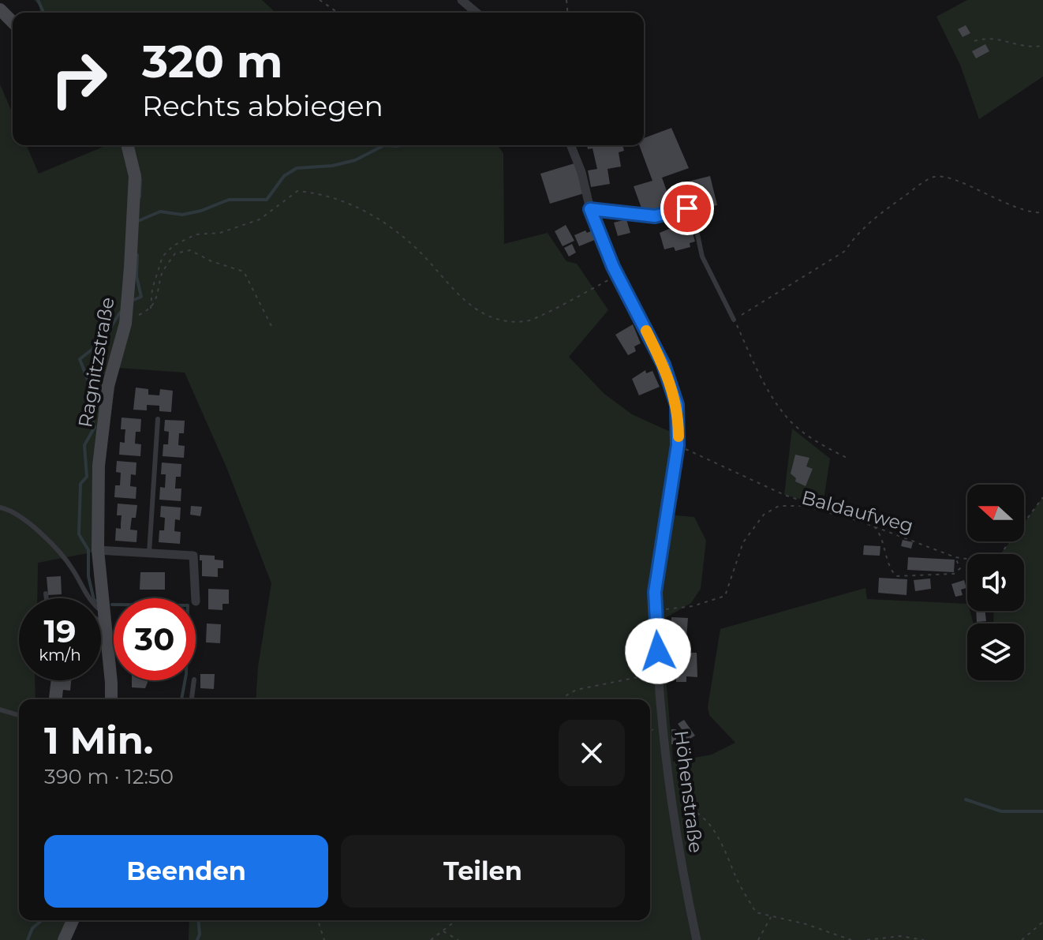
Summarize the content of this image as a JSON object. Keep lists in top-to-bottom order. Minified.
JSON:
{"streets":{"main road":["Ragnitzstraße"],"street":["Höhenstraße"],"path":["Baldaufweg"]},"crossings":[["Baldaufweg","Höhenstraße"]],"north":"left","page":{"turn":["320 m","Rechts abbiegen"],"speed":"19 km/h","limit":"30","heading":["1 Min.","390 m · 12:50"],"buttons":["Beenden","Teilen"]}}
